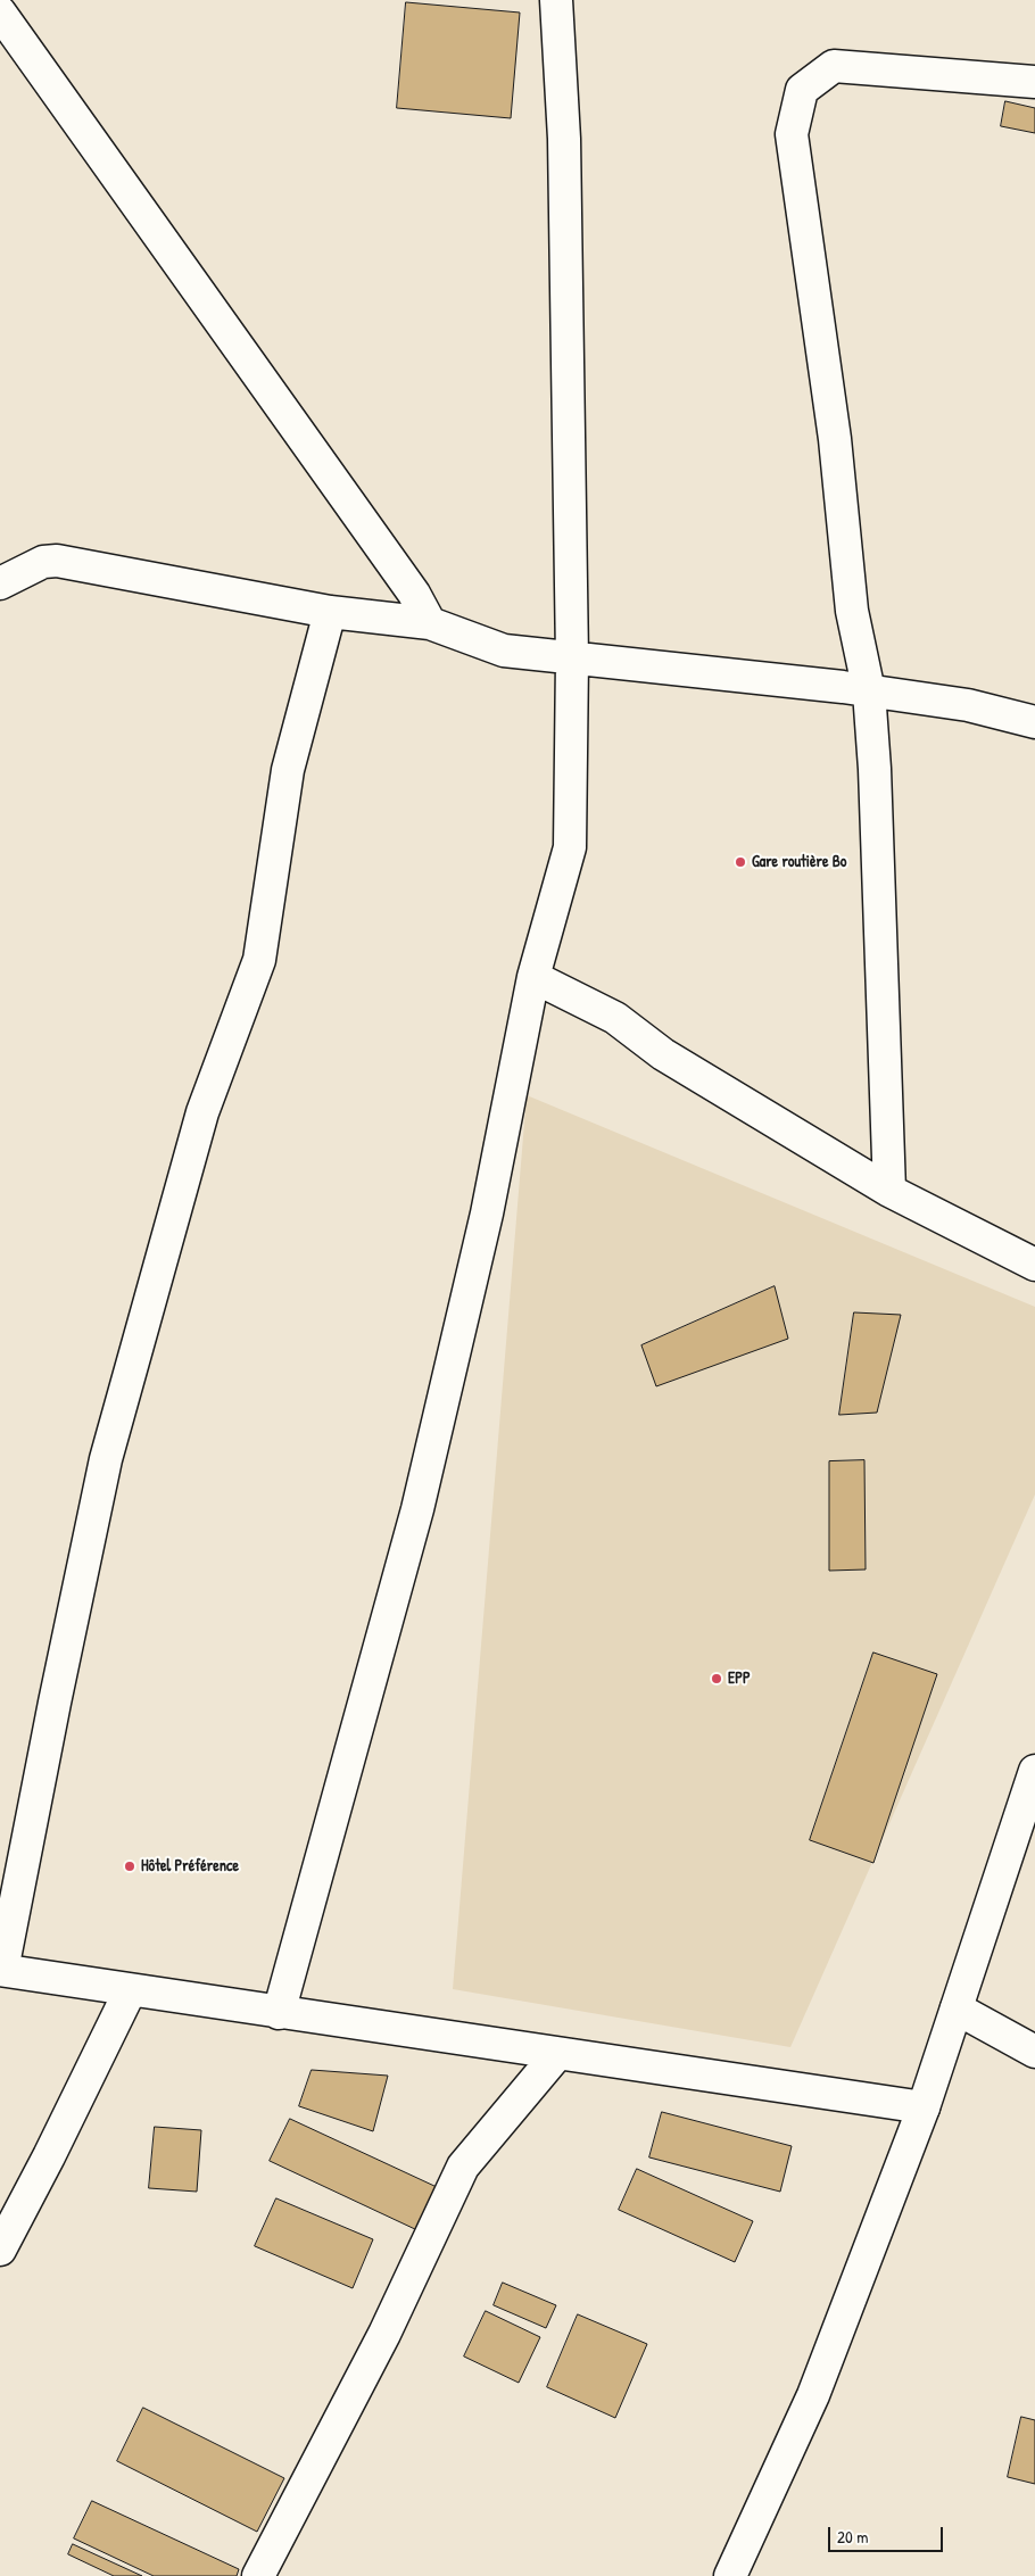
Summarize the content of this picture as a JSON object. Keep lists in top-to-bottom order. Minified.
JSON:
{"places":["Gare routière Bo","EPP","Hôtel Préférence"],"scale_bar":"20 m"}
